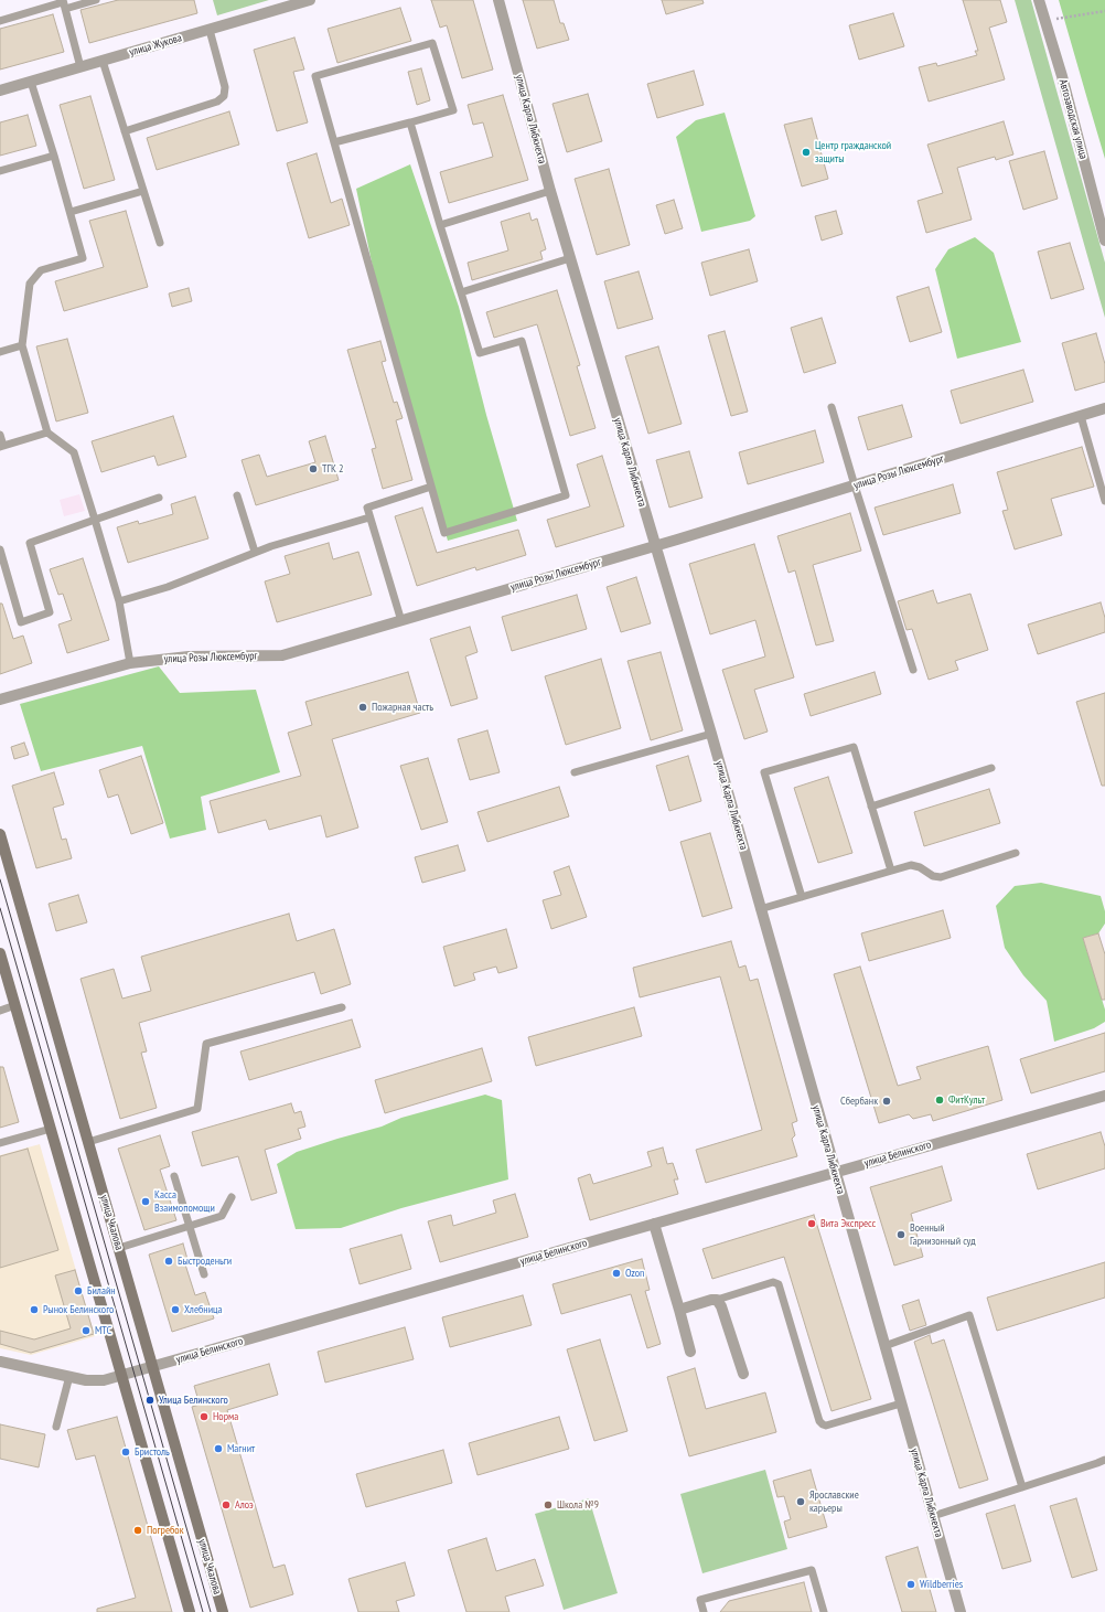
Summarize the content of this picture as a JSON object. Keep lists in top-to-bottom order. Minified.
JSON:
{"streets":{"main road":["улица Чкалова"],"street":["улица Жукова","улица Карла Либкнехта","Автозаводская улица","улица Розы Люксембург","улица Белинского"]},"crossings":[["улица Карла Либкнехта","улица Розы Люксембург"],["улица Карла Либкнехта","улица Белинского"],["улица Белинского","улица Чкалова"]],"places":["Центр гражданской защиты","ТГК 2","Пожарная часть","ФитКульт","Сбербанк","Касса Взаимопомощи","Вита Экспресс","Военный Гарнизонный суд","Быстроденьги","Ozon","Билайн","Рынок Белинского","Хлебница","МТС","Улица Белинского","Норма","Магнит","Бристоль","Ярославские карьеры","Алоэ","Школа №9","Погребок","Wildberries"]}
